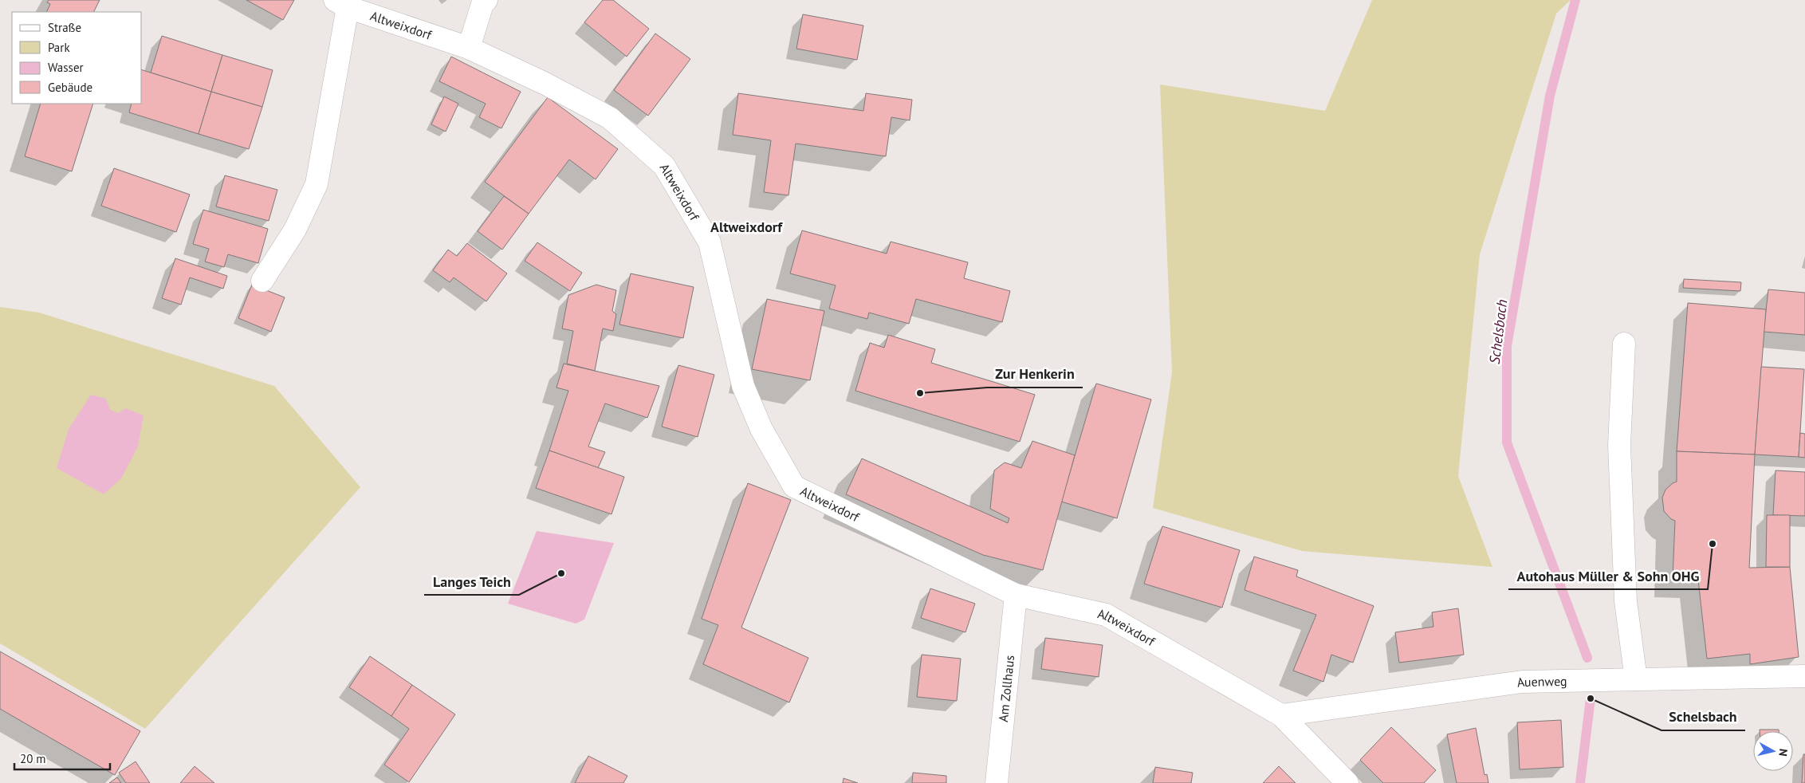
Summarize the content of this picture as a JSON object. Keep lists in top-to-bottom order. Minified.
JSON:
{"streets":{"street":["Altweixdorf","Auenweg","Am Zollhaus"]},"crossings":[["Altweixdorf","Auenweg"],["Altweixdorf","Am Zollhaus"]],"districts":["Altweixdorf"],"water":["Schelsbach"],"places":["Zur Henkerin","Autohaus Müller & Sohn OHG","Langes Teich","Schelsbach"],"legend":["Straße","Park","Wasser","Gebäude"],"scale_bar":"20 m","north":"right"}
